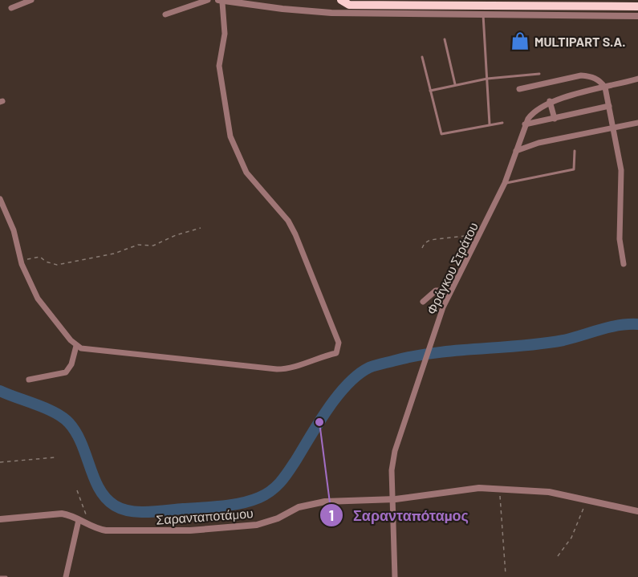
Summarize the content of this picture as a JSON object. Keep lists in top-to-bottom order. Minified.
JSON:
{"streets":{"street":["Φράγκου Στράτου","Σαρανταποτάμου"]},"crossings":[["Φράγκου Στράτου","Σαρανταποτάμου"]],"places":{"shop":["MULTIPART S.A."],"other":["Σαρανταπόταμος"]}}
